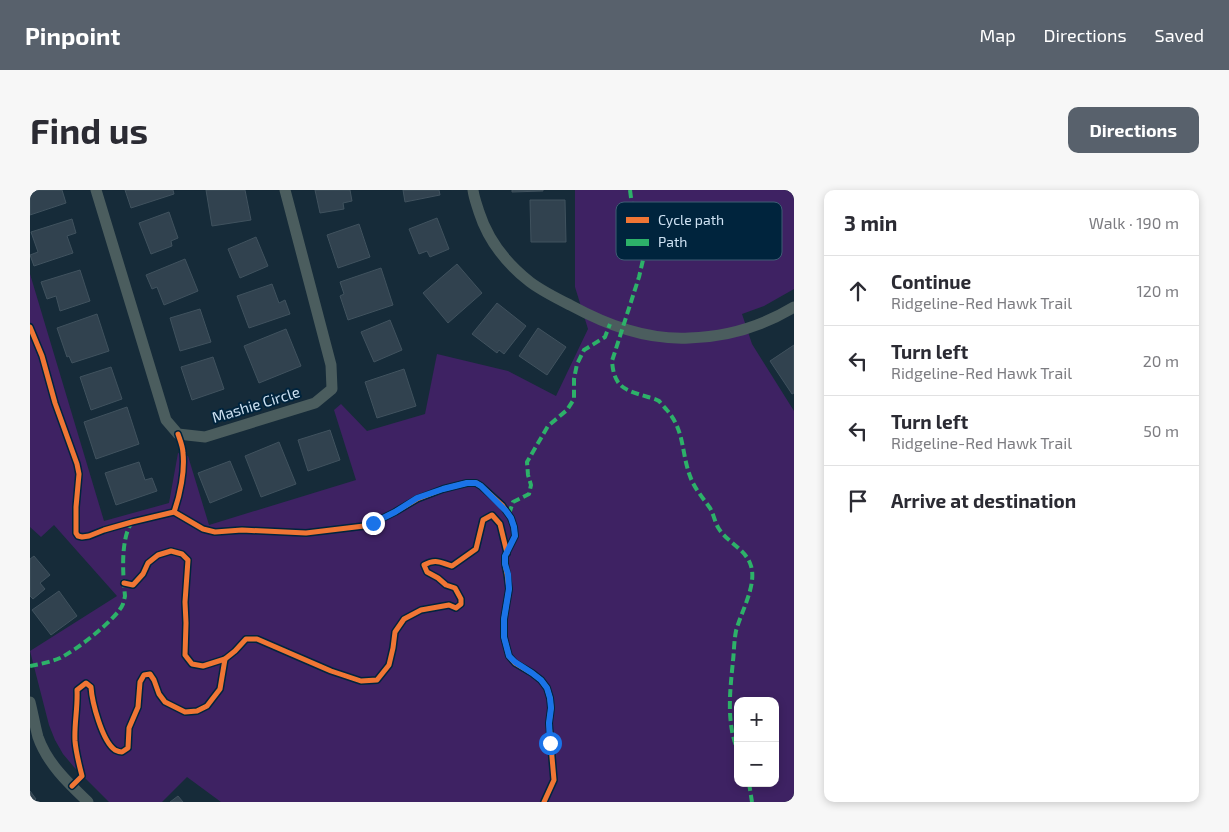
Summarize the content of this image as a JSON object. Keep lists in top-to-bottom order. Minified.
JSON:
{"streets":{"street":["Mashie Circle"]},"legend":["Cycle path","Path"],"page":{"header":"Pinpoint","nav":["Map","Directions","Saved"],"buttons":"Directions","title":"Find us","heading":["3 min","Walk · 190 m"],"list":[["Continue","Ridgeline-Red Hawk Trail","120 m"],["Turn left","Ridgeline-Red Hawk Trail","20 m"],["Turn left","Ridgeline-Red Hawk Trail","50 m"],"Arrive at destination"],"map_buttons":["+","−"]}}
